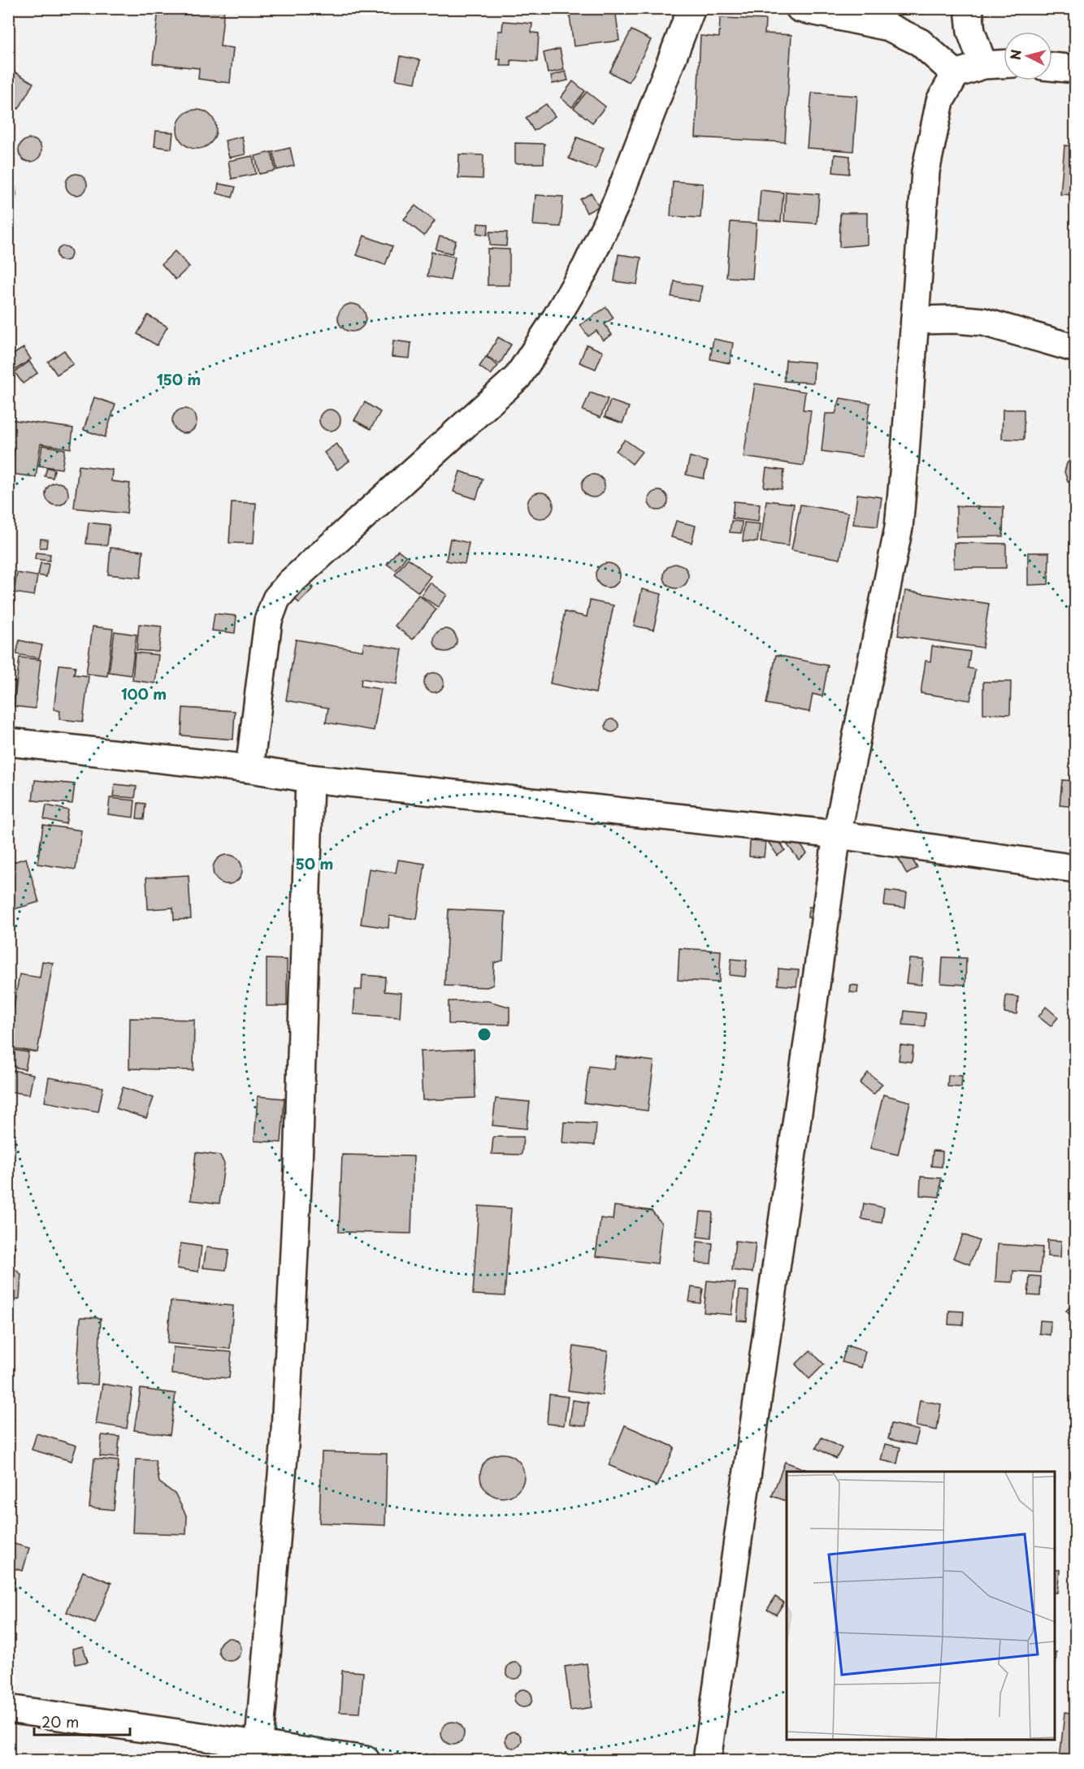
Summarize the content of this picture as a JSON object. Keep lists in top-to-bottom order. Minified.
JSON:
{"scale_bar":"20 m","north":"left","rings":["150 m","100 m","50 m"]}
